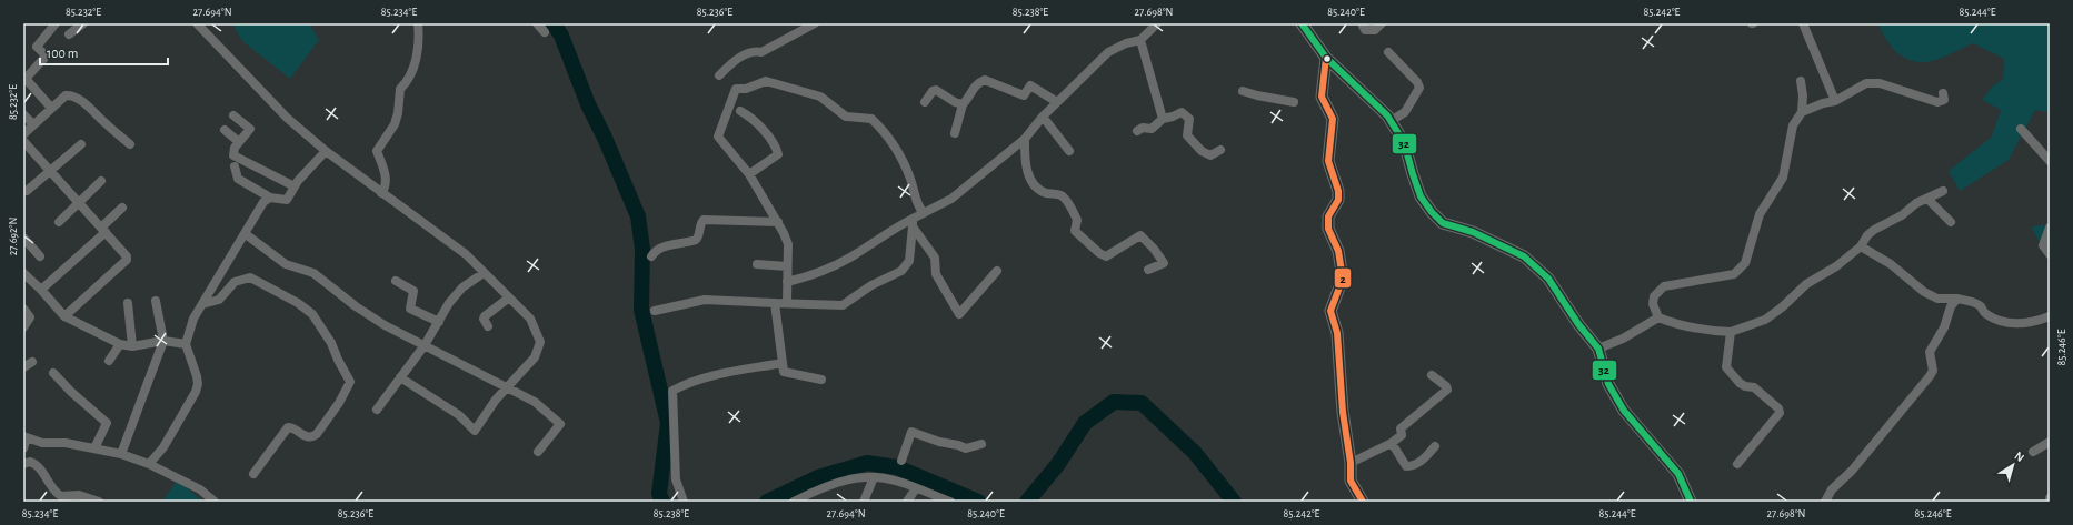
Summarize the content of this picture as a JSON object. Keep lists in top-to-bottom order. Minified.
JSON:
{"lines":["transit line 32","transit line 2"],"scale_bar":"100 m","north":"top right","coordinates":["85.232°E","27.694°N","85.234°E","85.236°E","85.238°E","27.698°N","85.240°E","85.242°E","85.244°E","27.692°N","85.246°E"]}
